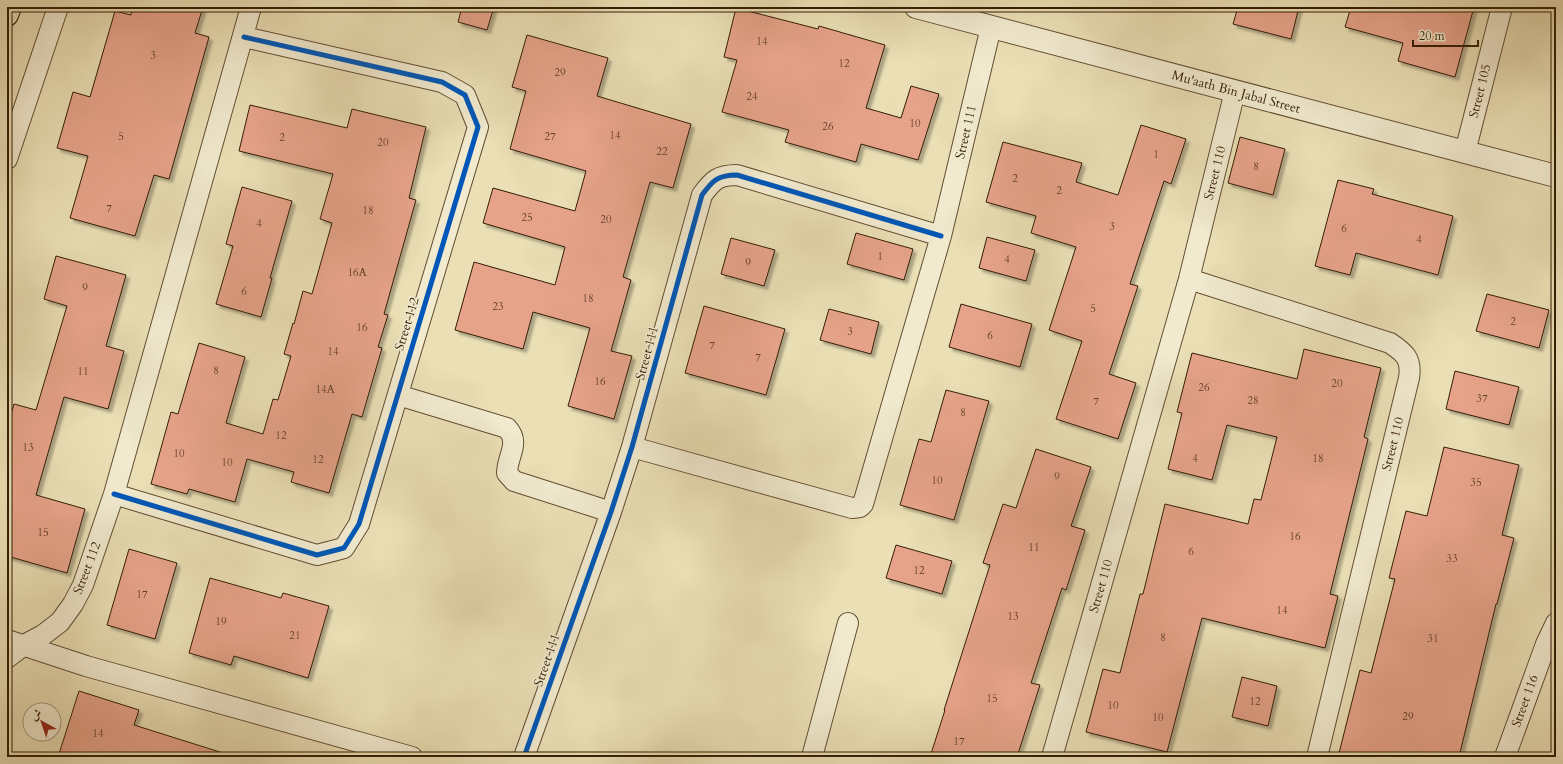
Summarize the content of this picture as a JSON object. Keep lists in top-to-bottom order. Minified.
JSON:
{"streets":{"street":["Street 105","Mu'aath Bin Jabal Street","Street 111","Street 110","Street 112","Street 116"]},"crossings":[["Street 105","Mu'aath Bin Jabal Street"],["Mu'aath Bin Jabal Street","Street 111"],["Mu'aath Bin Jabal Street","Street 110"]],"house_numbers":["14","3","12","29","24","10","26","14","5","27","2","20","22","1","8","2","2","7","18","25","20","4","3","6","4","1","4","9","16A","9","6","18","23","5","2","16","3","6","7","14","7","8","11","16","20","26","14A","37","28","7","8","12","13","10","4","18","12","10","9","10","35","15","16","11","6","33","12","17","14","13","19","21","8","31","15","12","10","29","10","14","17"],"scale_bar":"20 m","north":"top left"}
